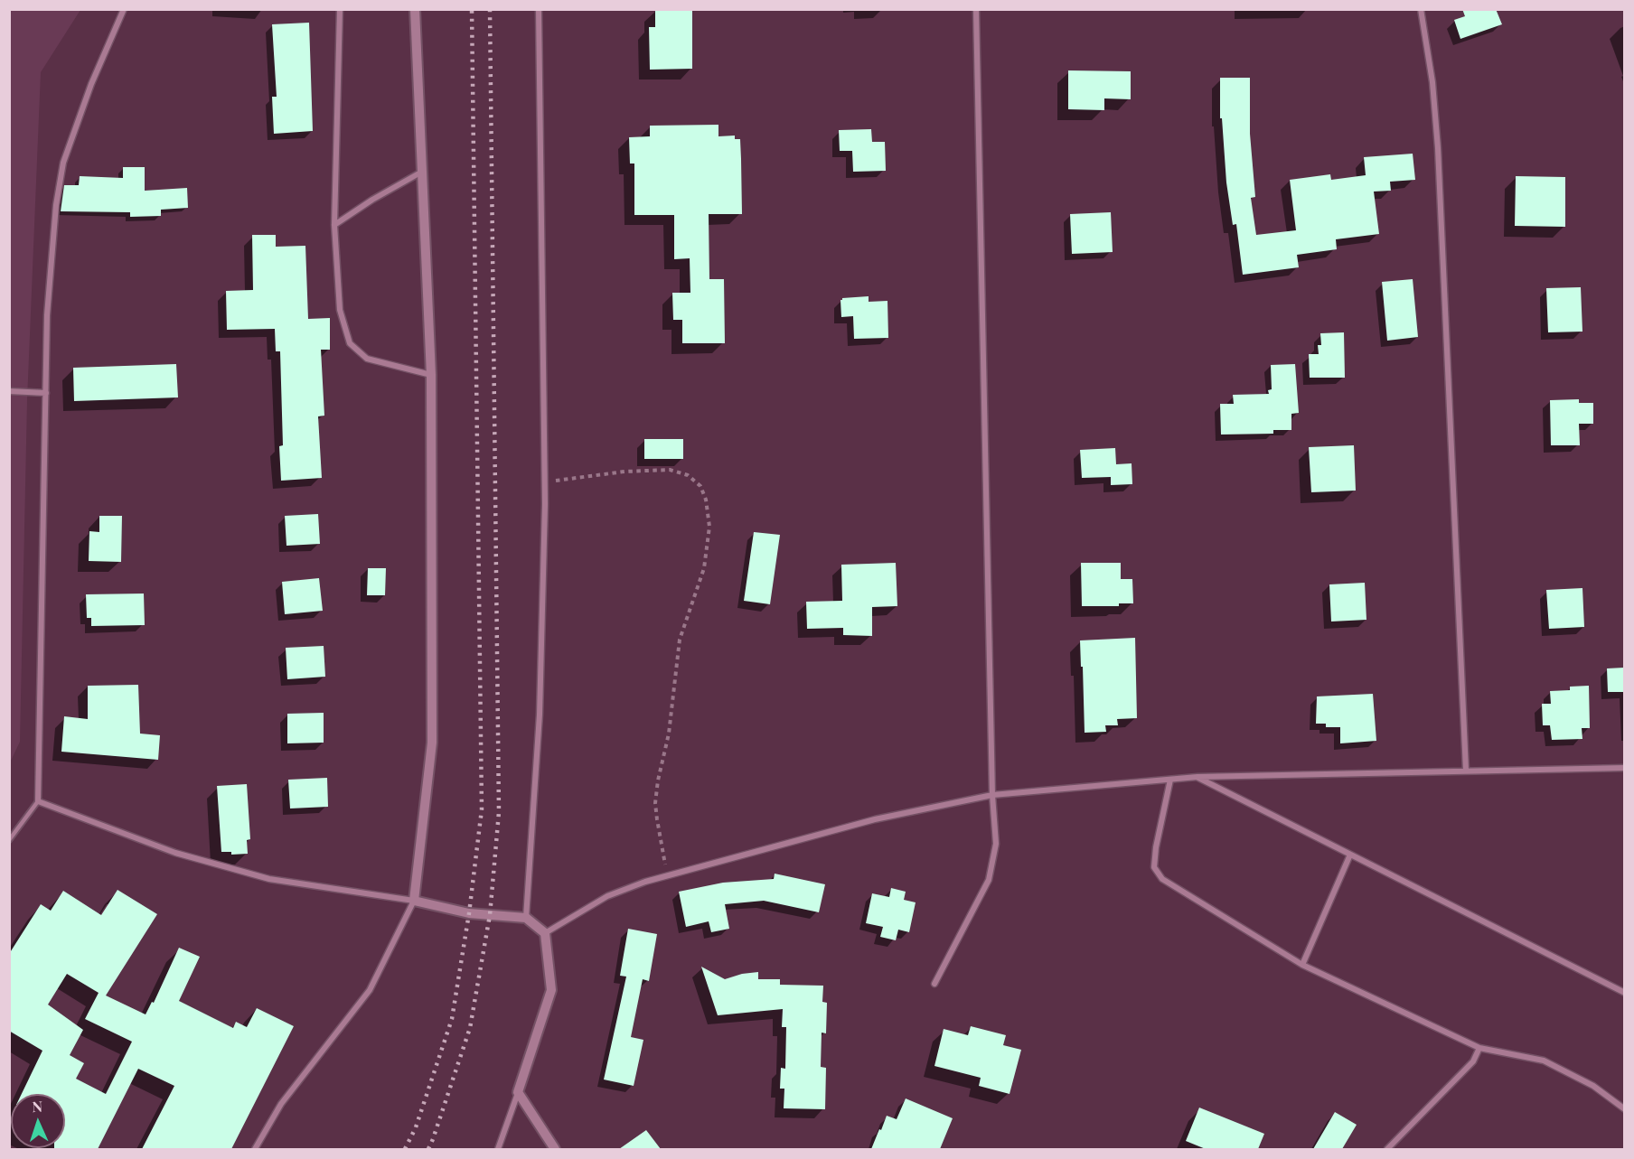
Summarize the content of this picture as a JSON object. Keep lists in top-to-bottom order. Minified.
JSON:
{"north":"top"}
